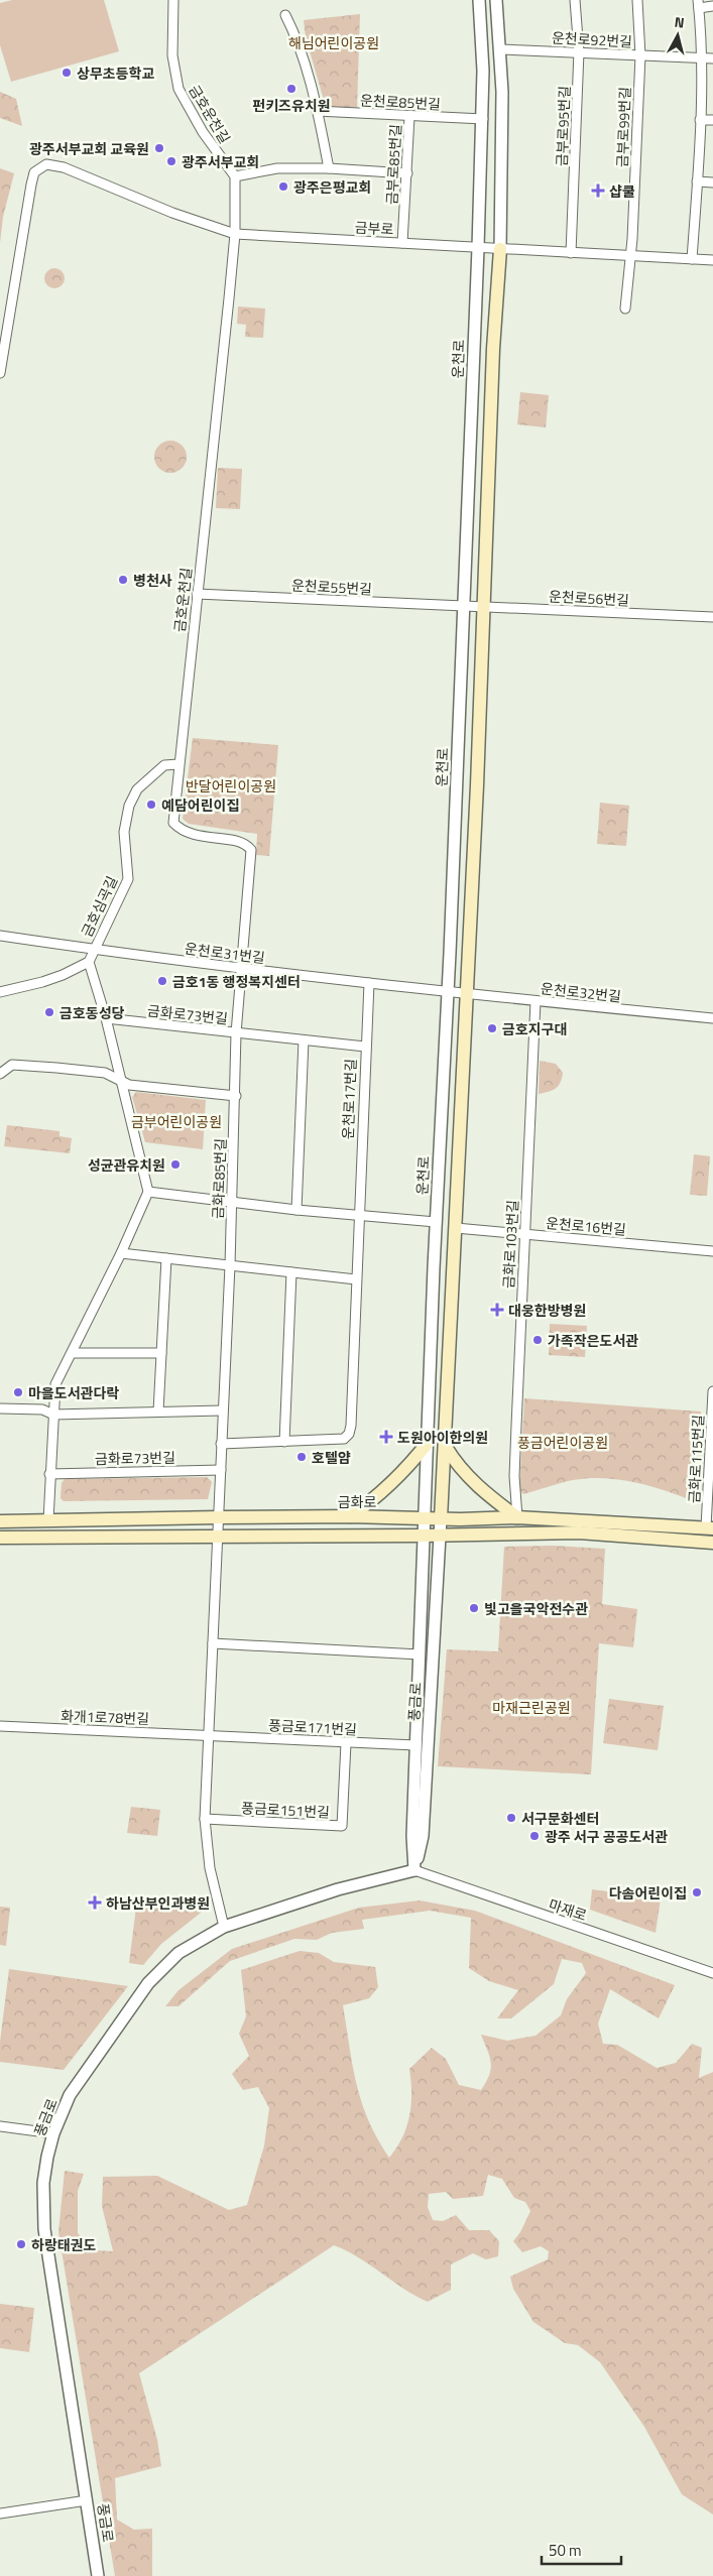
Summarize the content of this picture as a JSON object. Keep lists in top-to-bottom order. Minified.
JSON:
{"streets":{"main road":["금화로"],"street":["운천로92번길","운천로85번길","금호운천길","금부로95번길","금부로99번길","금부로85번길","금부로","운천로","운천로55번길","운천로56번길","금호심곡길","운천로31번길","운천로32번길","금화로73번길","운천로17번길","금화로85번길","운천로16번길","금화로103번길","금화로115번길","풍금로","화개1로78번길","풍금로171번길","풍금로151번길","마재로"]},"crossings":[["운천로92번길","금부로95번길"],["운천로92번길","금부로99번길"],["운천로85번길","금부로85번길"],["운천로85번길","운천로"],["금호운천길","금부로"],["금호운천길","운천로55번길"],["금호운천길","금호심곡길"],["금호운천길","운천로31번길"],["금호운천길","금화로85번길"],["금부로95번길","금부로"],["금부로99번길","금부로"],["금부로85번길","금부로"],["금부로","운천로"],["운천로","운천로55번길"],["운천로","운천로56번길"],["운천로","운천로31번길"],["운천로","운천로32번길"],["운천로","금화로"],["운천로","풍금로"],["운천로55번길","운천로56번길"],["금호심곡길","운천로31번길"],["운천로31번길","운천로32번길"],["운천로31번길","운천로17번길"],["운천로31번길","금화로85번길"],["운천로32번길","금화로103번길"],["금화로73번길","금화로85번길"],["금화로85번길","금화로"],["운천로16번길","금화로103번길"],["금화로103번길","금화로"],["금화로115번길","금화로"],["풍금로","풍금로171번길"],["풍금로","마재로"],["화개1로78번길","풍금로171번길"],["풍금로171번길","풍금로151번길"]],"parks":["해님어린이공원","반달어린이공원","금부어린이공원","풍금어린이공원","마재근린공원"],"places":{"other":["상무초등학교","펀키즈유치원","광주서부교회 교육원","광주서부교회","광주은평교회","병천사","예담어린이집","금호1동 행정복지센터","금호동성당","금호지구대","성균관유치원","가족작은도서관","마을도서관다락","호텔얌","빛고을국악전수관","서구문화센터","광주 서구 공공도서관","다솜어린이집","하랑태권도"],"health":["샵쿨","대웅한방병원","도원아이한의원","하남산부인과병원"]},"scale_bar":"50 m","north":"top"}
